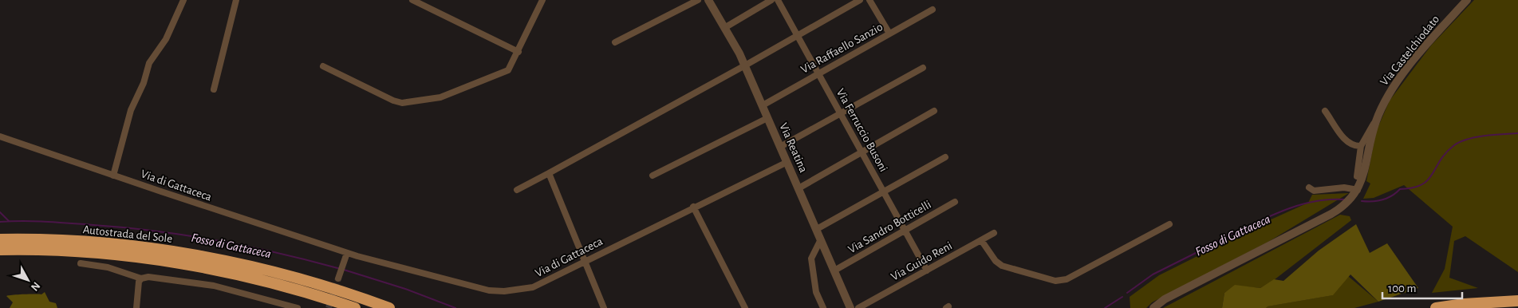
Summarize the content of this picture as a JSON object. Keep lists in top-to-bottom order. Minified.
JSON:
{"streets":{"highway":["Autostrada del Sole"],"street":["Via Raffaello Sanzio","Via Castelchiodato","Via Ferruccio Busoni","Via Reatina","Via di Gattaceca","Via Sandro Botticelli","Via Guido Reni"]},"crossings":[["Via Raffaello Sanzio","Via Ferruccio Busoni"],["Via Raffaello Sanzio","Via Reatina"],["Via Ferruccio Busoni","Via Sandro Botticelli"],["Via Ferruccio Busoni","Via Guido Reni"],["Via Reatina","Via di Gattaceca"],["Via Reatina","Via Sandro Botticelli"]],"water":["Fosso di Gattaceca"],"scale_bar":"100 m","north":"bottom right"}
